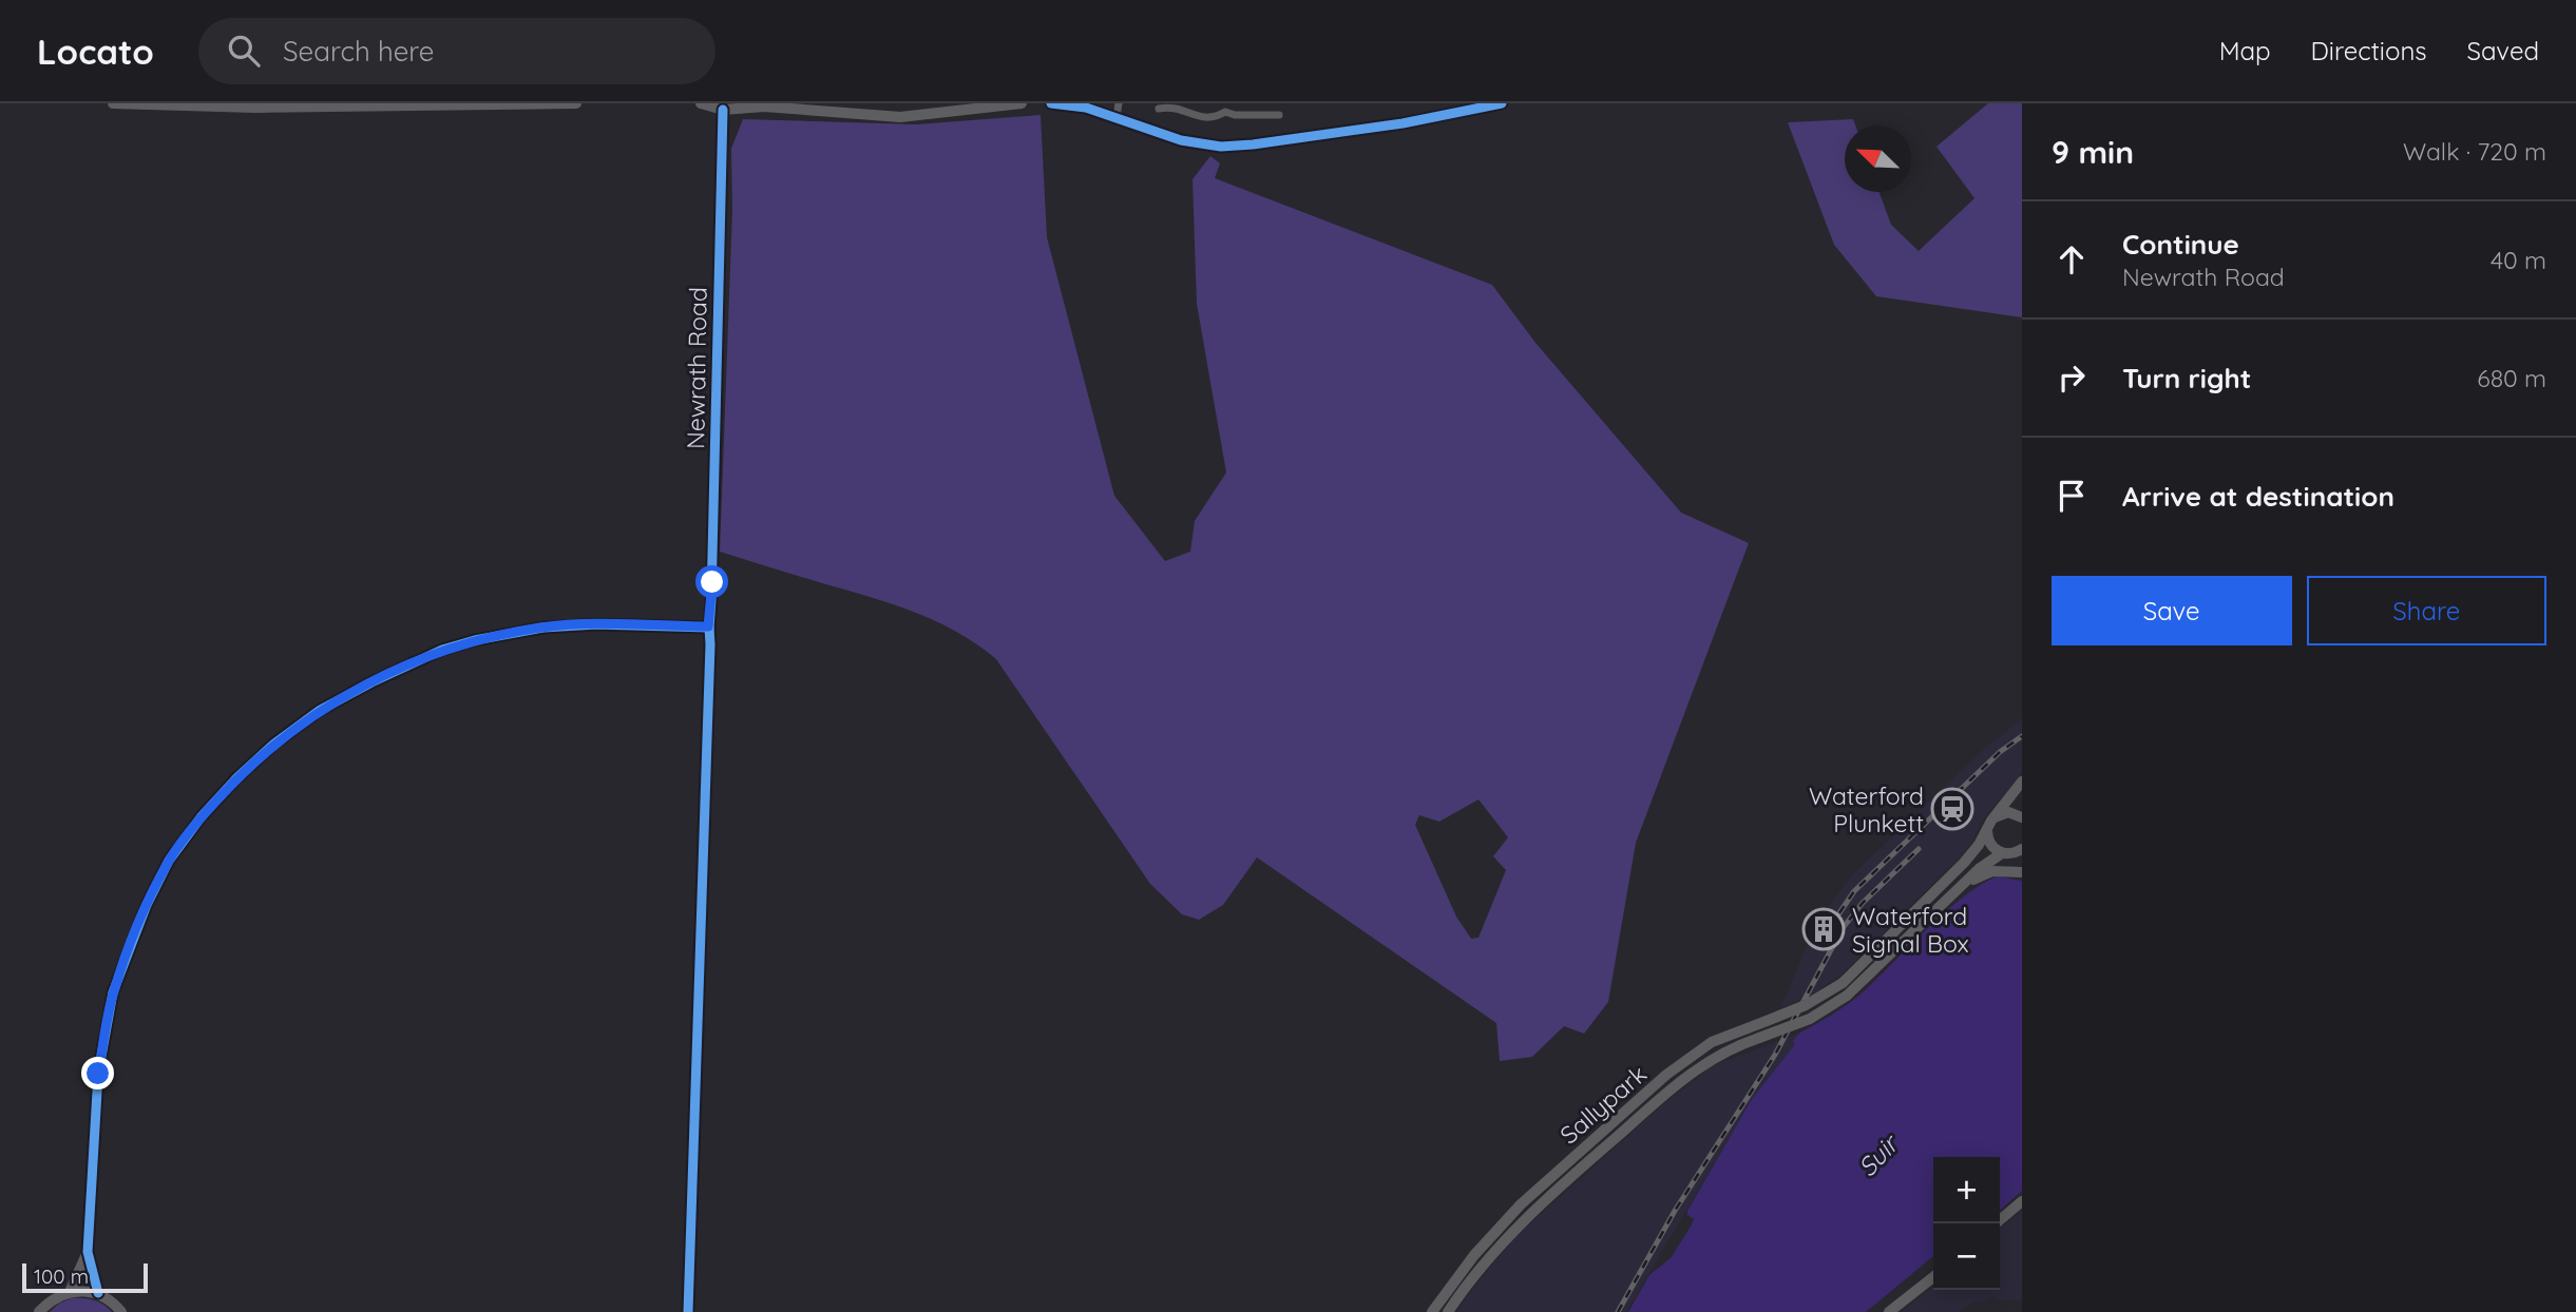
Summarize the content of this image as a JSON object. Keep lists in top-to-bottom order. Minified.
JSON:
{"streets":{"street":["Newrath Road","Sallypark"]},"water":["Suir"],"places":{"station":["Waterford Plunkett"],"building":["Waterford Signal Box"]},"scale_bar":"100 m","north":"top left","page":{"header":"Locato","search":"Search here","nav":["Map","Directions","Saved"],"heading":["9 min","Walk · 720 m"],"list":[["Continue","Newrath Road","40 m"],["Turn right","680 m"],"Arrive at destination"],"buttons":["Save","Share"],"map_buttons":["+","−"],"scale":"100 m"}}
